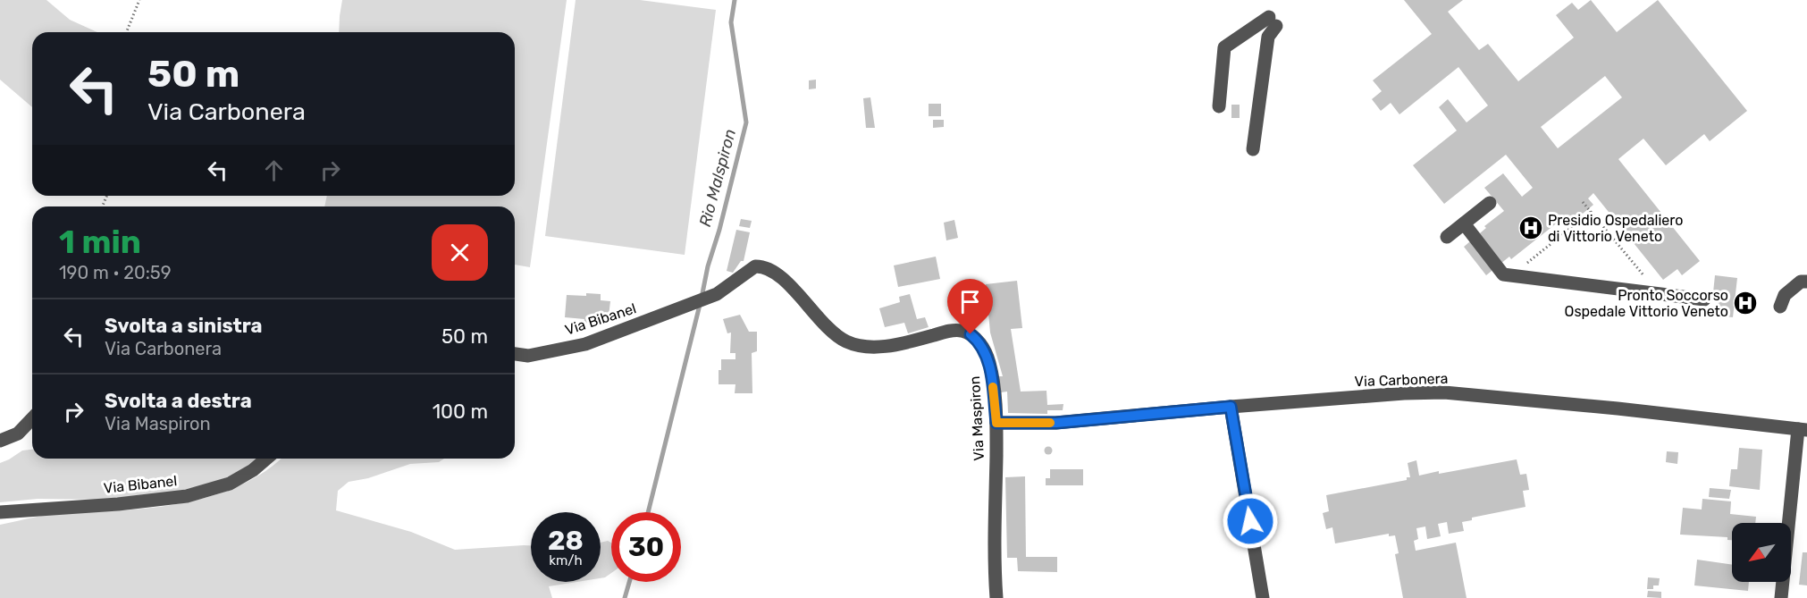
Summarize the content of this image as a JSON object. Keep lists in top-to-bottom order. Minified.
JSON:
{"streets":{"street":["Via Bibanel","Via Carbonera","Via Maspiron"]},"crossings":[["Via Bibanel","Via Maspiron"],["Via Carbonera","Via Maspiron"]],"water":["Rio Malspiron"],"places":{"hospital":["Presidio Ospedaliero di Vittorio Veneto","Pronto Soccorso Ospedale Vittorio Veneto"]},"north":"bottom left","page":{"turn":["50 m","Via Carbonera"],"heading":["1 min","190 m · 20:59"],"list":[{"name":"Svolta a sinistra","note":"Via Carbonera","value":"50 m"},{"name":"Svolta a destra","note":"Via Maspiron","value":"100 m"}],"speed":"28 km/h","limit":"30"}}
